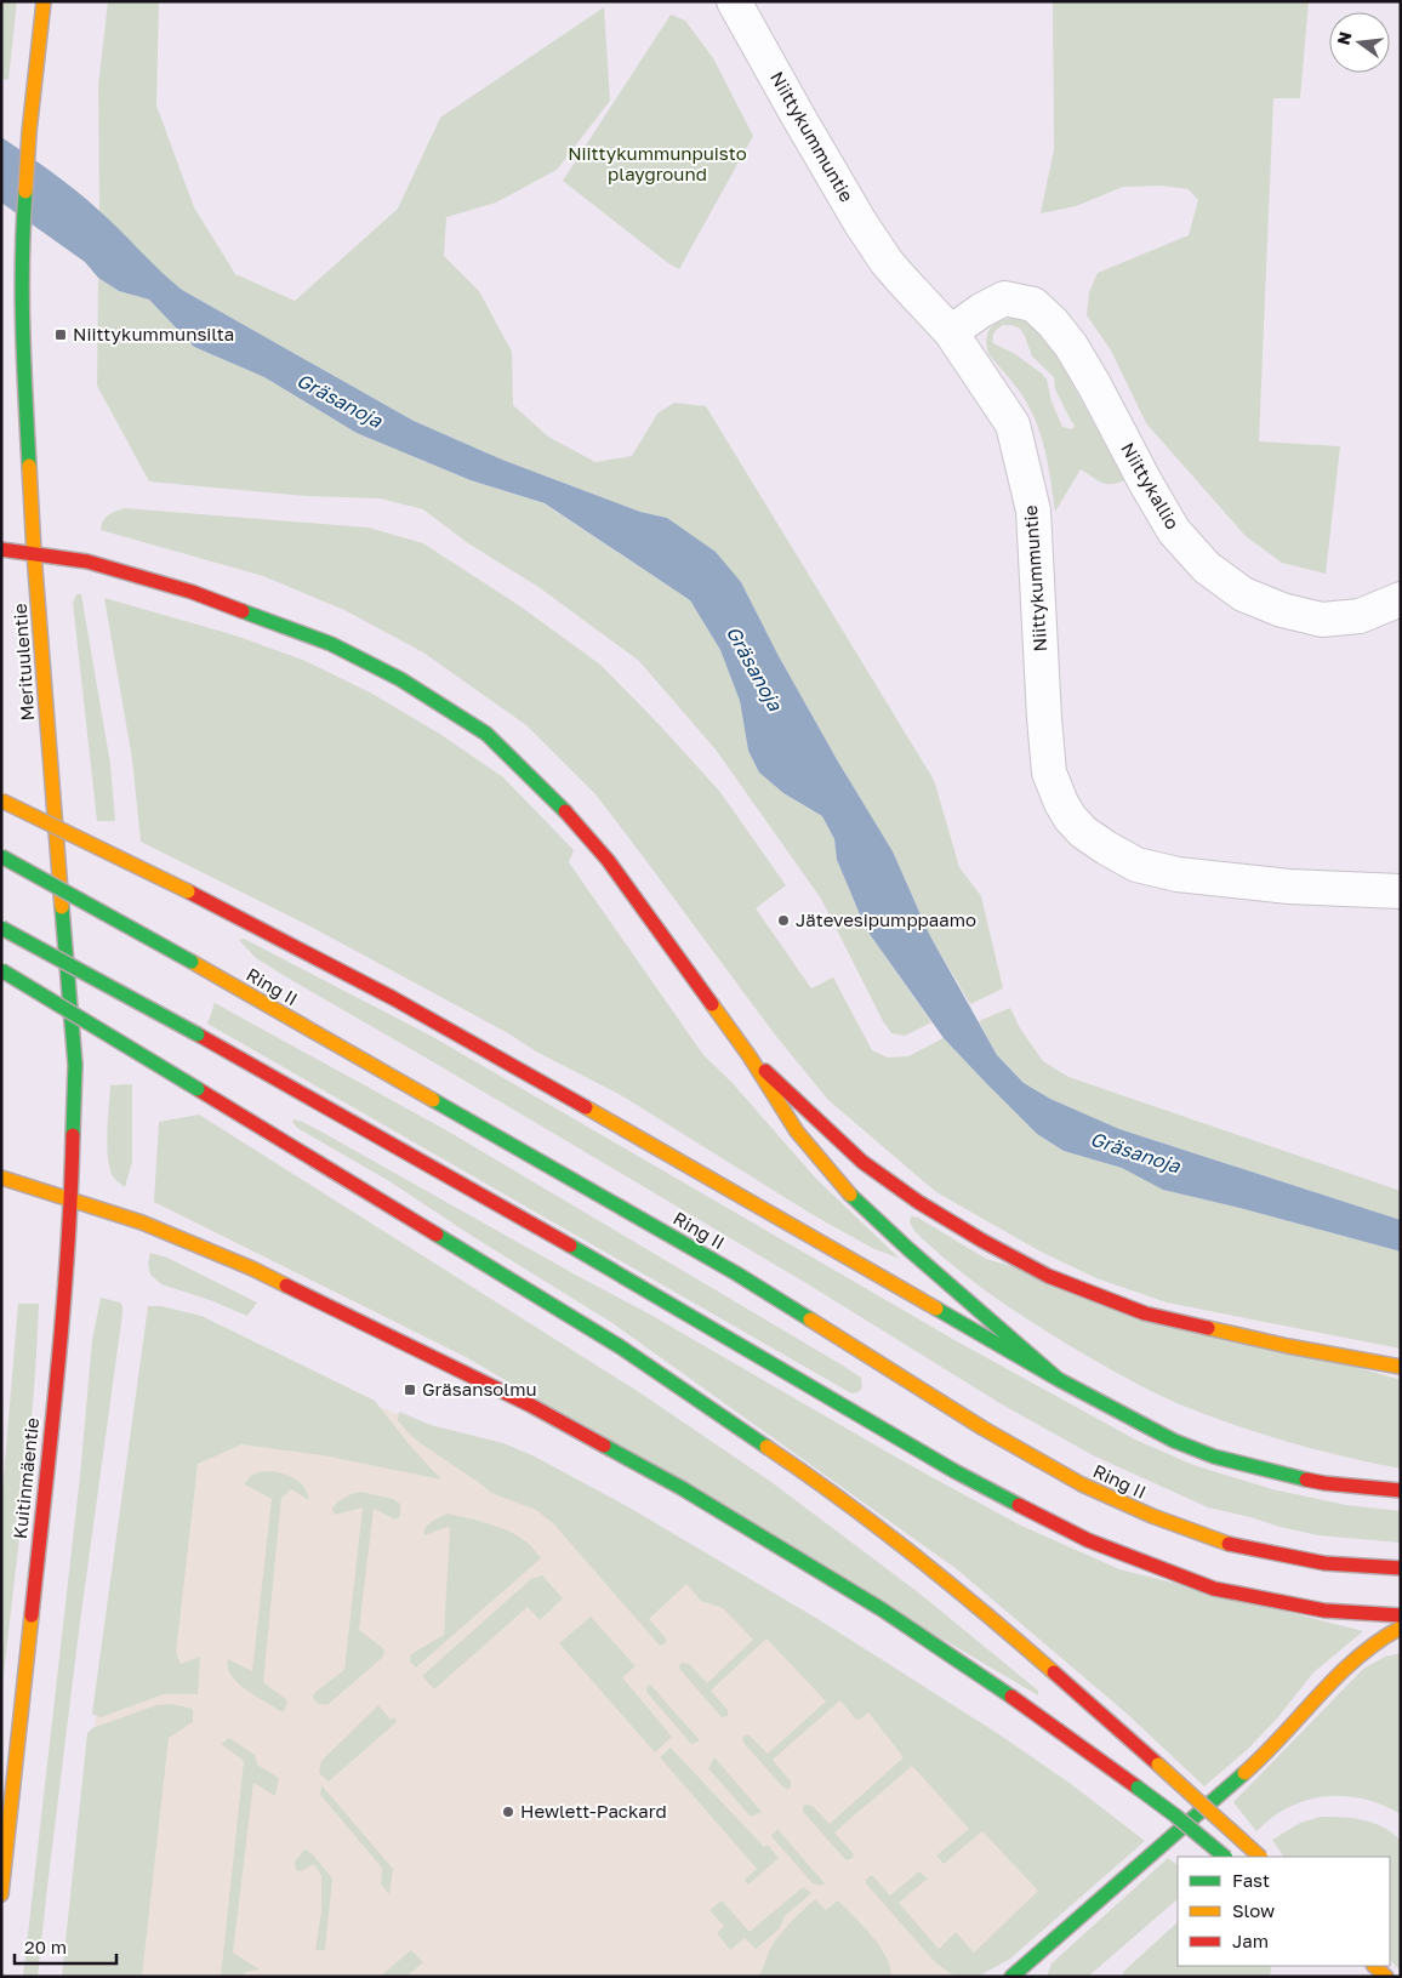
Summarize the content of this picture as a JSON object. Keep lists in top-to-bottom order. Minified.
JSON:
{"streets":{"main road":["Merituulentie","Ring II","Kuitinmäentie"],"street":["Niittykummuntie","Niittykallio"]},"crossings":[["Niittykummuntie","Niittykallio"],["Merituulentie","Kuitinmäentie"]],"water":["Gräsanoja"],"parks":["Niittykummunpuisto playground"],"places":{"transit":["Niittykummunsilta","Gräsansolmu"],"other":["Jätevesipumppaamo","Hewlett-Packard"]},"legend":["Fast","Slow","Jam"],"scale_bar":"20 m","north":"left"}
